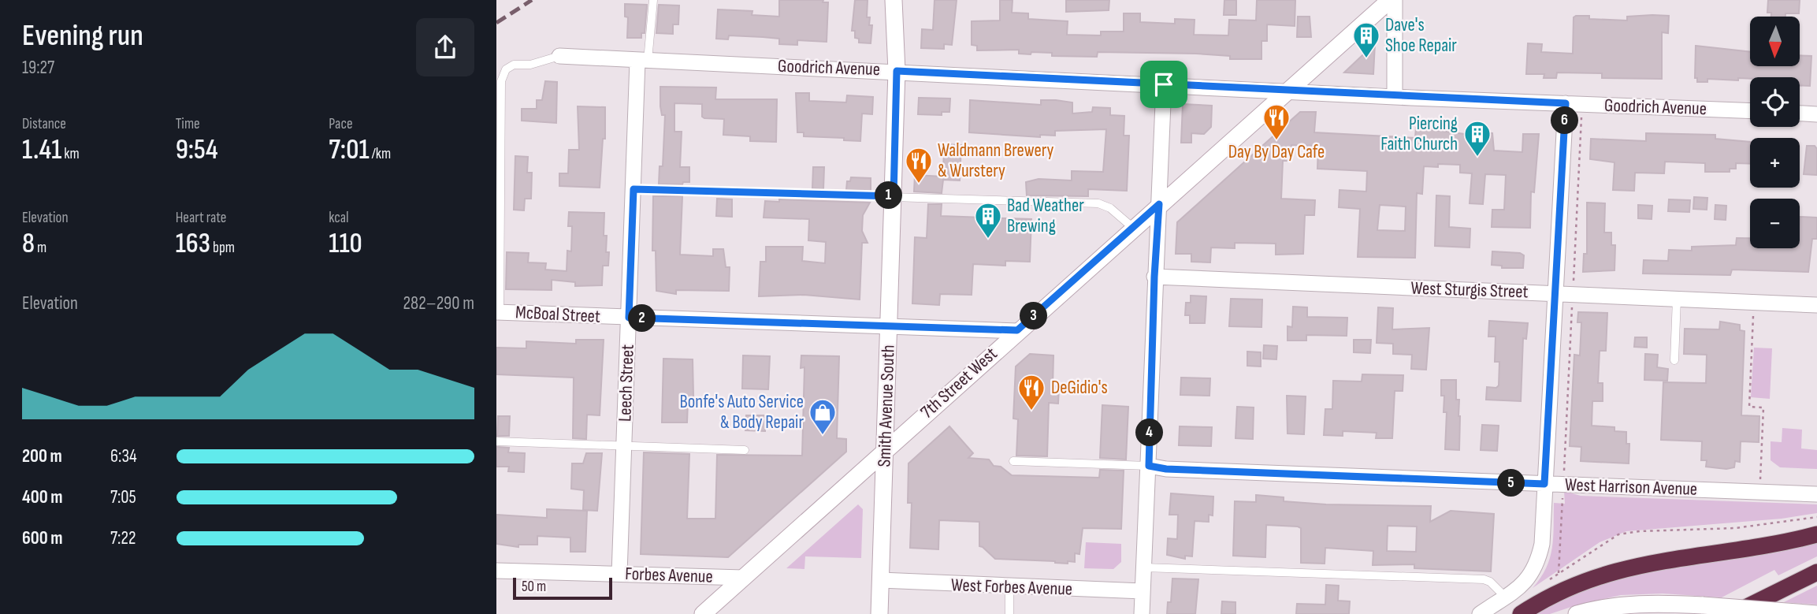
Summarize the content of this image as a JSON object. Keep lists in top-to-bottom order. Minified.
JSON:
{"streets":{"main road":["7th Street West","Smith Avenue South"],"street":["Goodrich Avenue","West Sturgis Street","McBoal Street","Leech Street","West Harrison Avenue","Forbes Avenue","West Forbes Avenue"]},"crossings":[["Goodrich Avenue","Leech Street"],["Goodrich Avenue","7th Street West"],["Goodrich Avenue","Smith Avenue South"],["McBoal Street","Leech Street"],["McBoal Street","7th Street West"],["McBoal Street","Smith Avenue South"],["Leech Street","Forbes Avenue"],["7th Street West","Smith Avenue South"],["7th Street West","Forbes Avenue"],["Smith Avenue South","West Forbes Avenue"]],"places":{"building":["Dave's Shoe Repair","Piercing Faith Church","Bad Weather Brewing"],"restaurant":["Day By Day Cafe","Waldmann Brewery & Wurstery","DeGidio's"],"shop":["Bonfe's Auto Service & Body Repair"]},"scale_bar":"50 m","north":"bottom","page":{"heading":["Evening run","19:27"],"map_buttons":["+","−"],"stats":[["Distance","1.41 km"],["Time","9:54"],["Pace","7:01 /km"],["Elevation","8 m"],["Heart rate","163 bpm"],["kcal","110"]],"pins":["6","1","3","2","4","5"],"chart":["Elevation","282–290 m"],"list":[{"name":"200 m","note":"6:34"},{"name":"400 m","note":"7:05"},{"name":"600 m","note":"7:22"}],"scale":"50 m"}}
